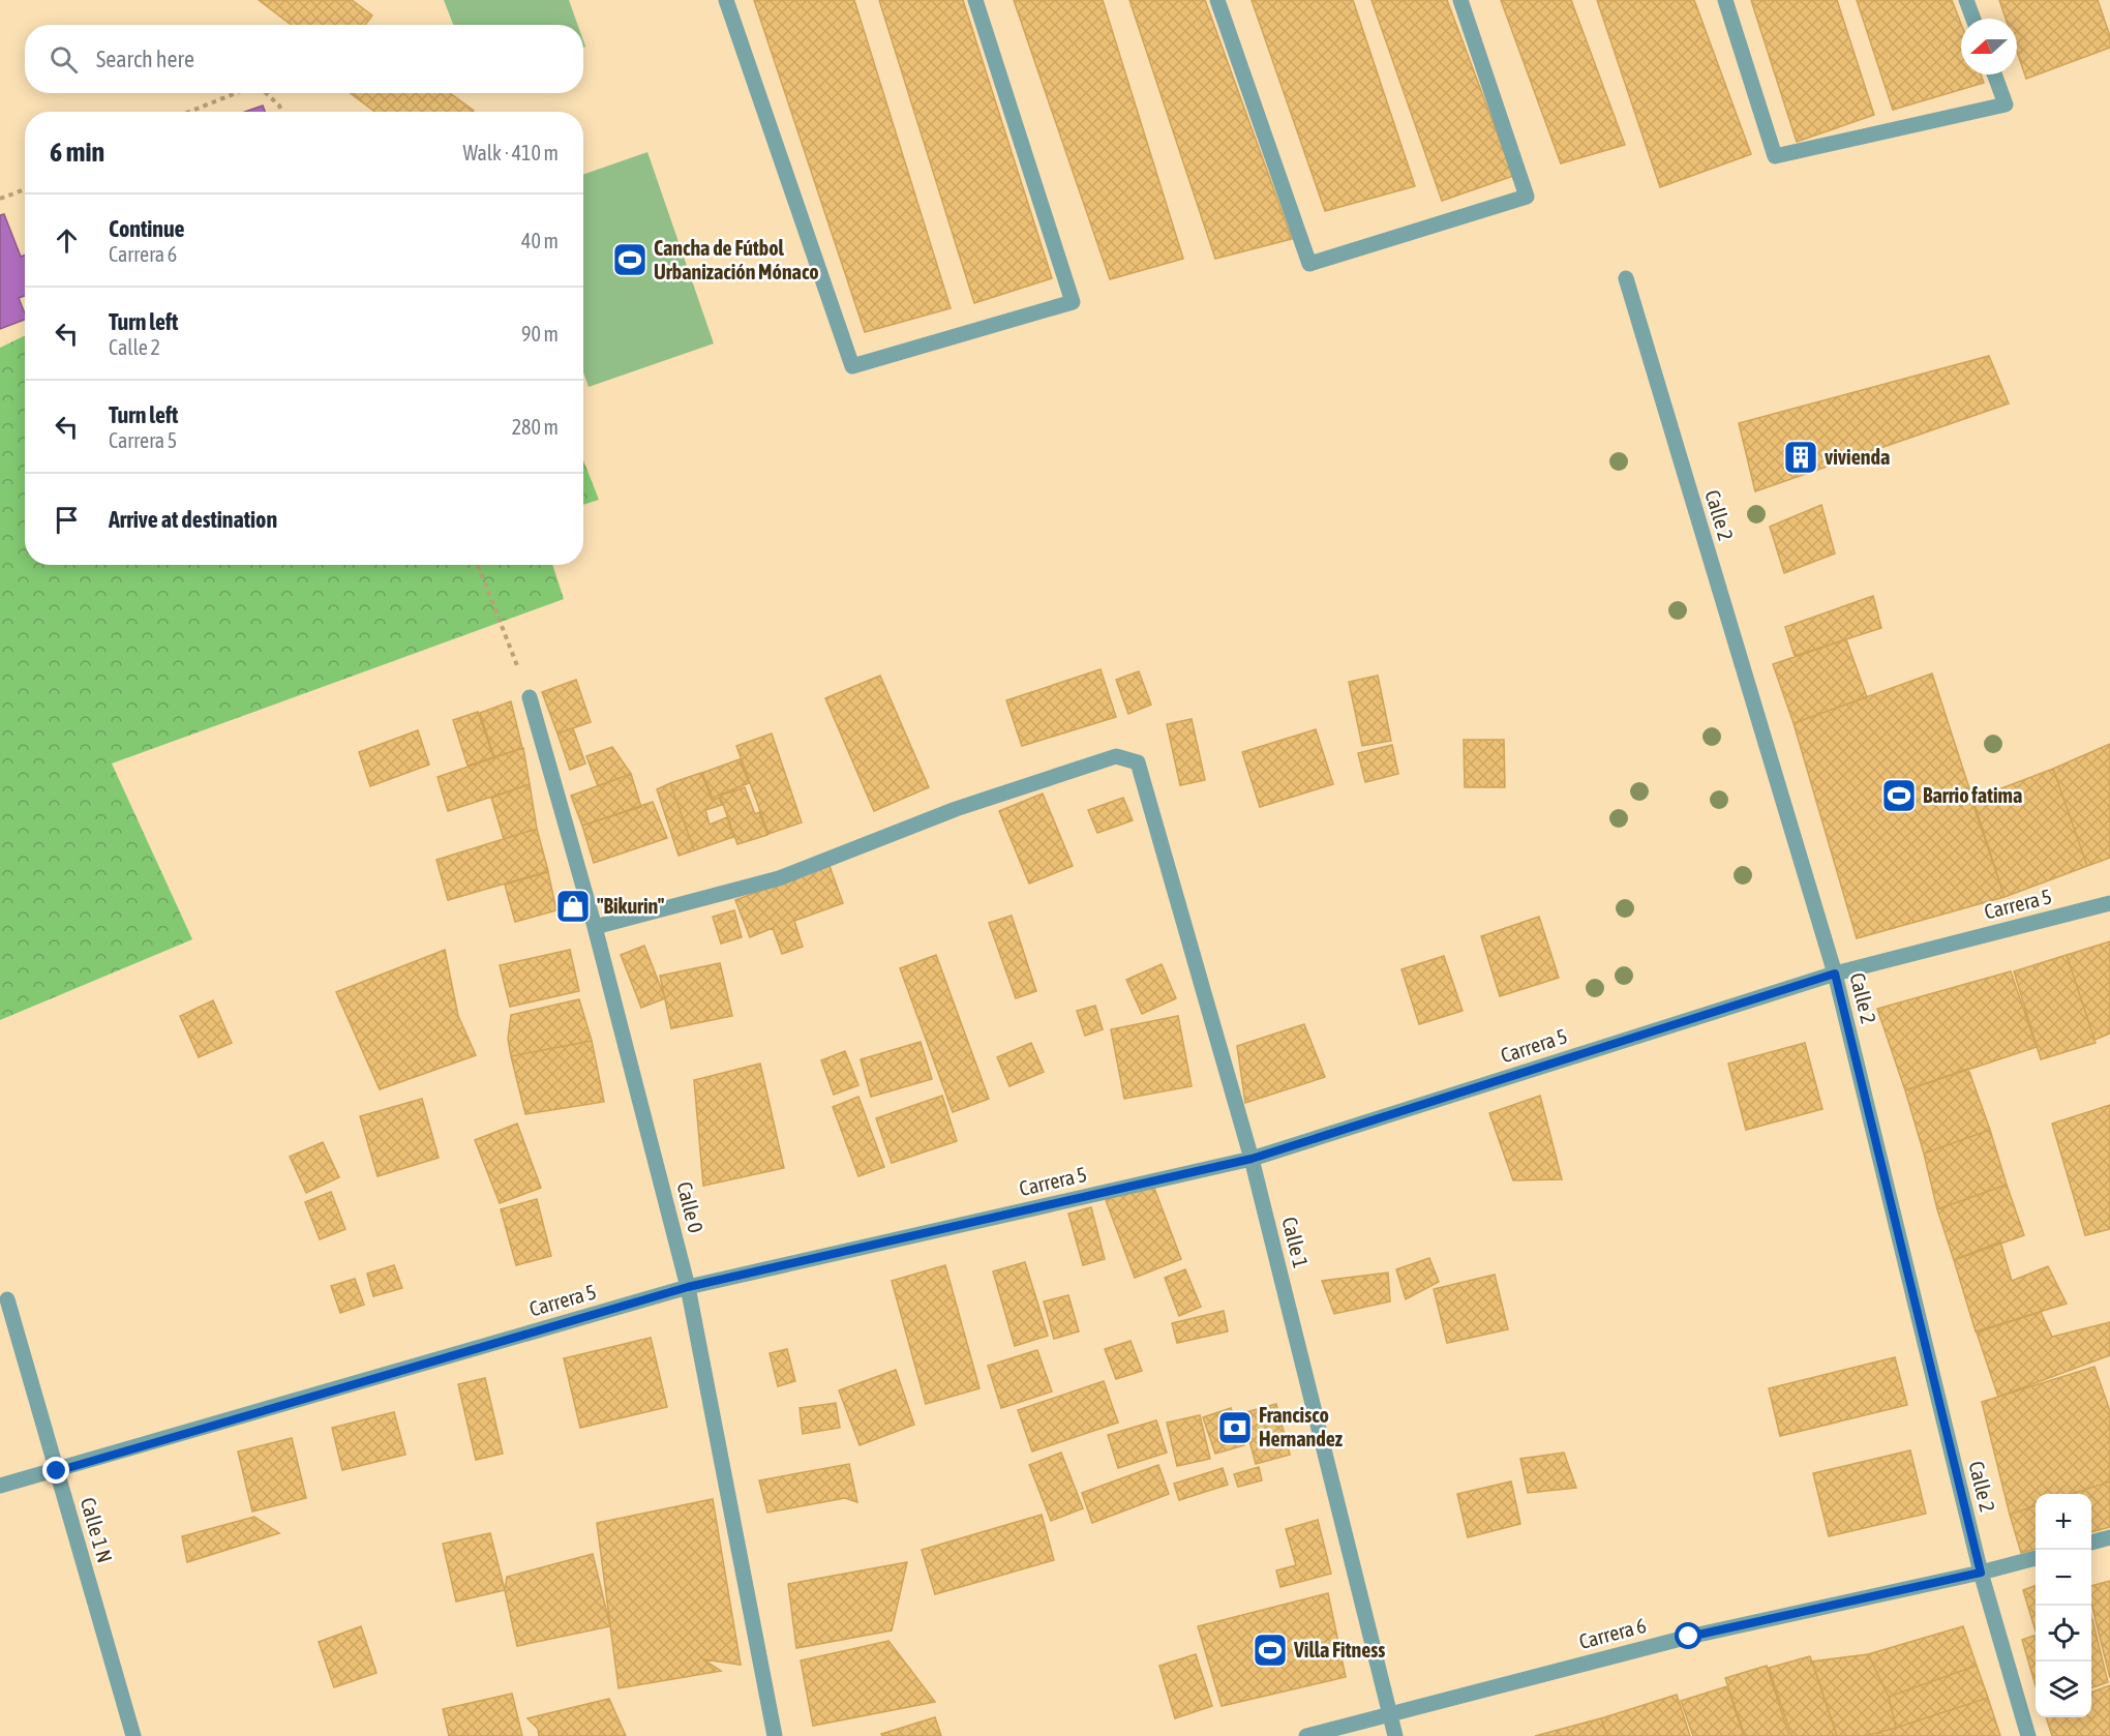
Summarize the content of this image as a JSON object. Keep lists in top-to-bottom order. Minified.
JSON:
{"streets":{"street":["Calle 2","Carrera 5","Calle 0","Calle 1","Calle 1 N","Carrera 6"]},"crossings":[["Calle 2","Carrera 5"],["Calle 2","Carrera 6"],["Carrera 5","Calle 0"],["Carrera 5","Calle 1"],["Carrera 5","Calle 1 N"],["Calle 0","Calle 1"],["Calle 1","Carrera 6"]],"places":{"sports":["Cancha de Fútbol Urbanización Mónaco","Barrio fatima","Villa Fitness"],"building":["vivienda"],"shop":["\"Bikurin\""],"bank":["Francisco Hernandez"]},"north":"left","page":{"search":"Search here","heading":["6 min","Walk · 410 m"],"list":[["Continue","Carrera 6","40 m"],["Turn left","Calle 2","90 m"],["Turn left","Carrera 5","280 m"],"Arrive at destination"],"map_buttons":["+","−"]}}
